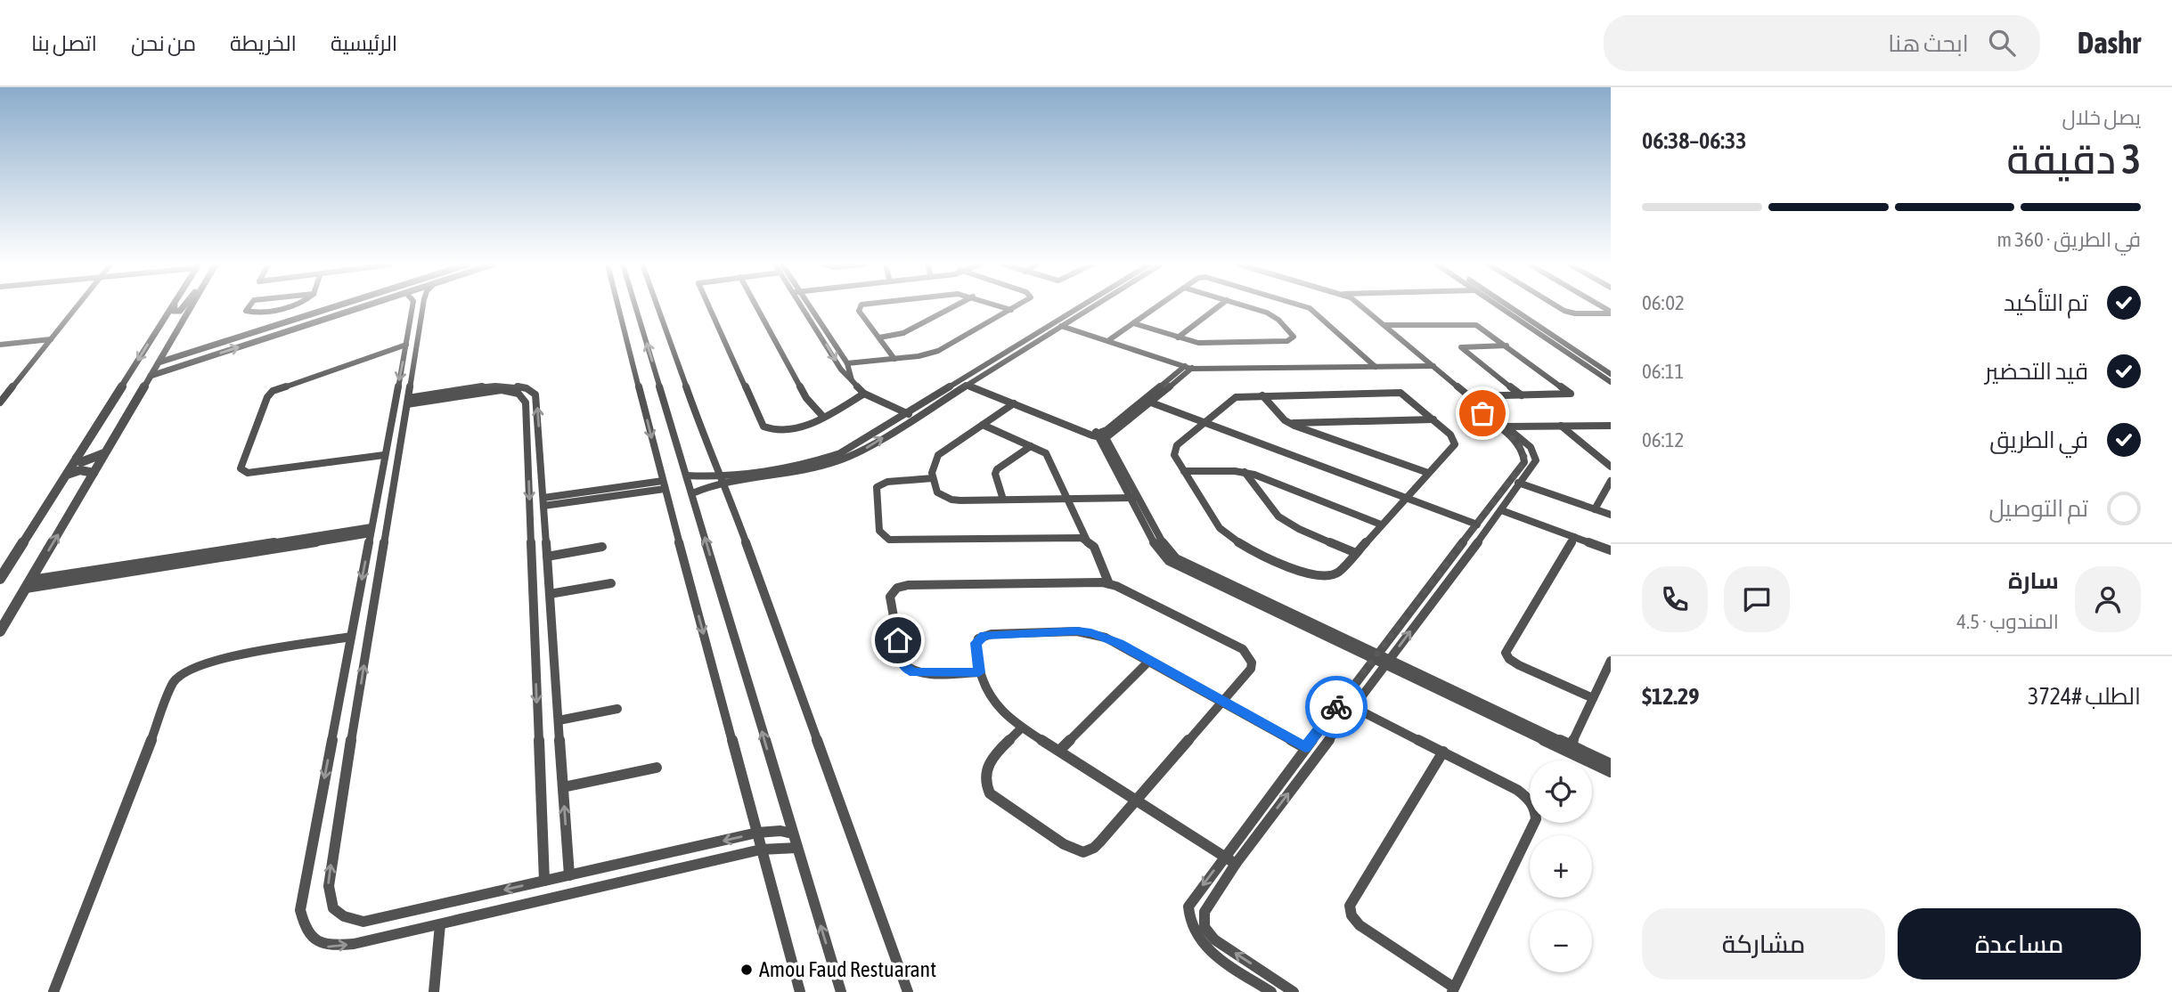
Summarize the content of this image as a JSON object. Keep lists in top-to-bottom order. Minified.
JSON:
{"places":["Amou Faud Restuarant"],"page":{"header":"Dashr","search":"ابحث هنا","nav":["الرئيسية","الخريطة","من نحن","اتصل بنا"],"heading":["3 دقيقة","يصل خلال","06:33–06:38"],"panel":["سارة","المندوب · 4.5","الطلب #3724","$12.29"],"bar":"في الطريق · 360 m","list":[["تم التأكيد","06:02"],["قيد التحضير","06:11"],["في الطريق","06:12"],"تم التوصيل"],"map_buttons":["+","−"],"buttons":["مساعدة","مشاركة"]}}
